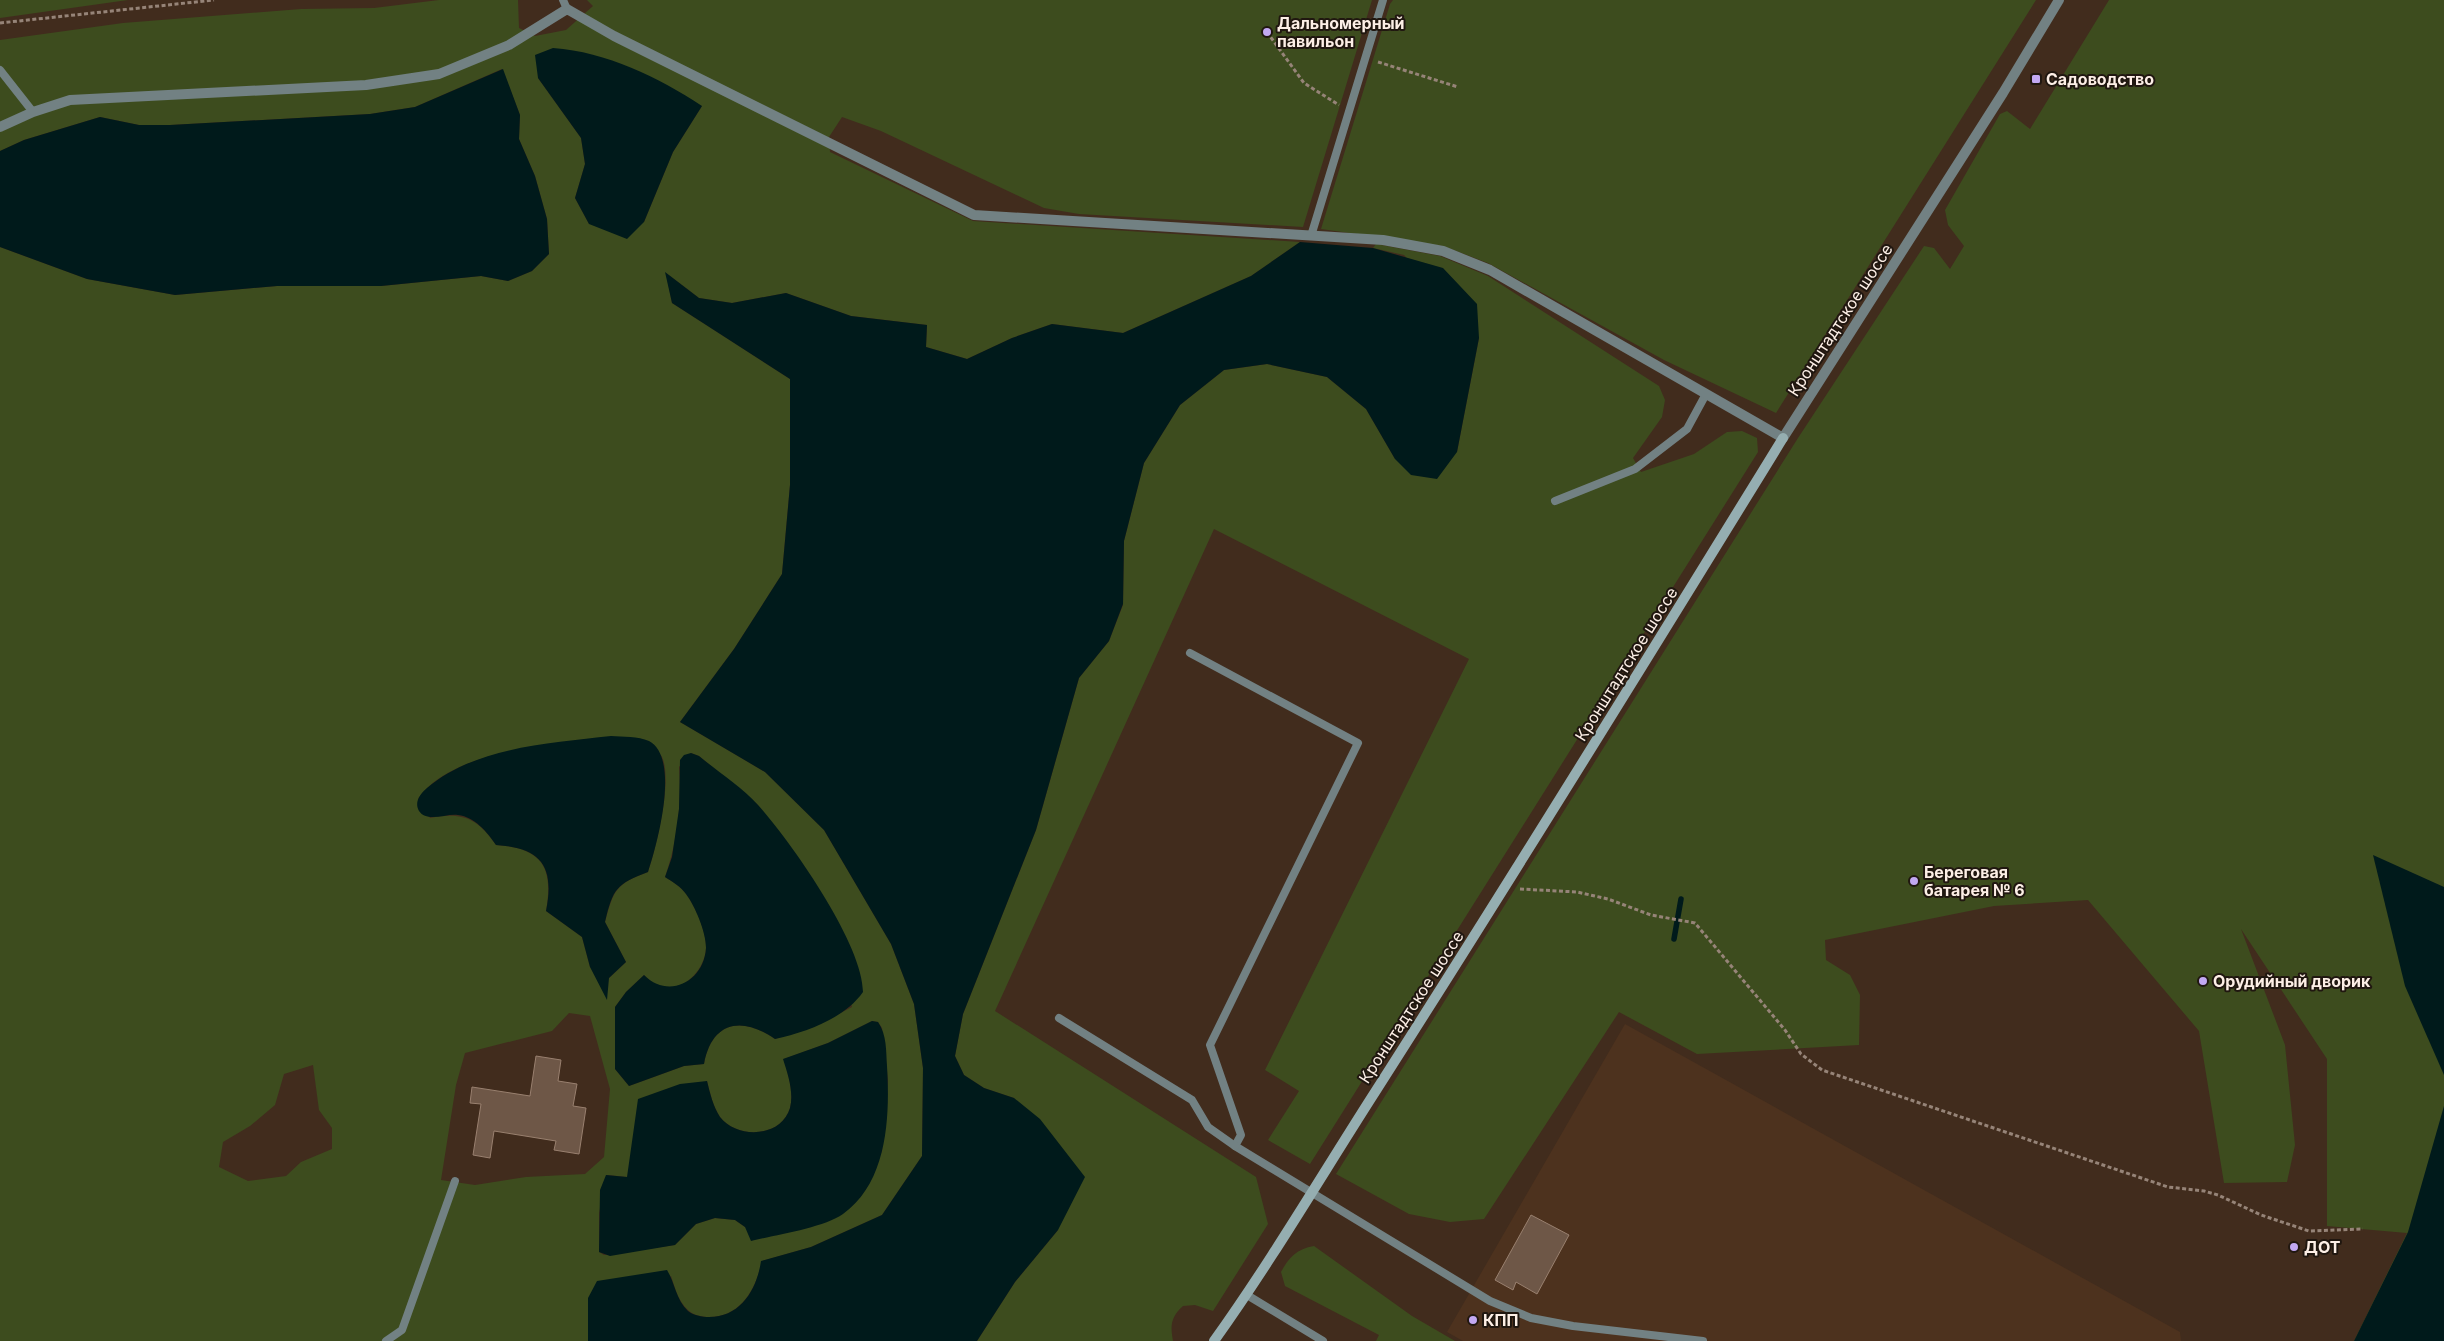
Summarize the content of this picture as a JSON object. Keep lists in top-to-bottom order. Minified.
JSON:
{"streets":{"street":["Кронштадтское шоссе"]},"places":{"other":["Дальномерный павильон","Береговая батарея № 6","Орудийный дворик","ДОТ","КПП"],"transit":["Садоводство"]}}
